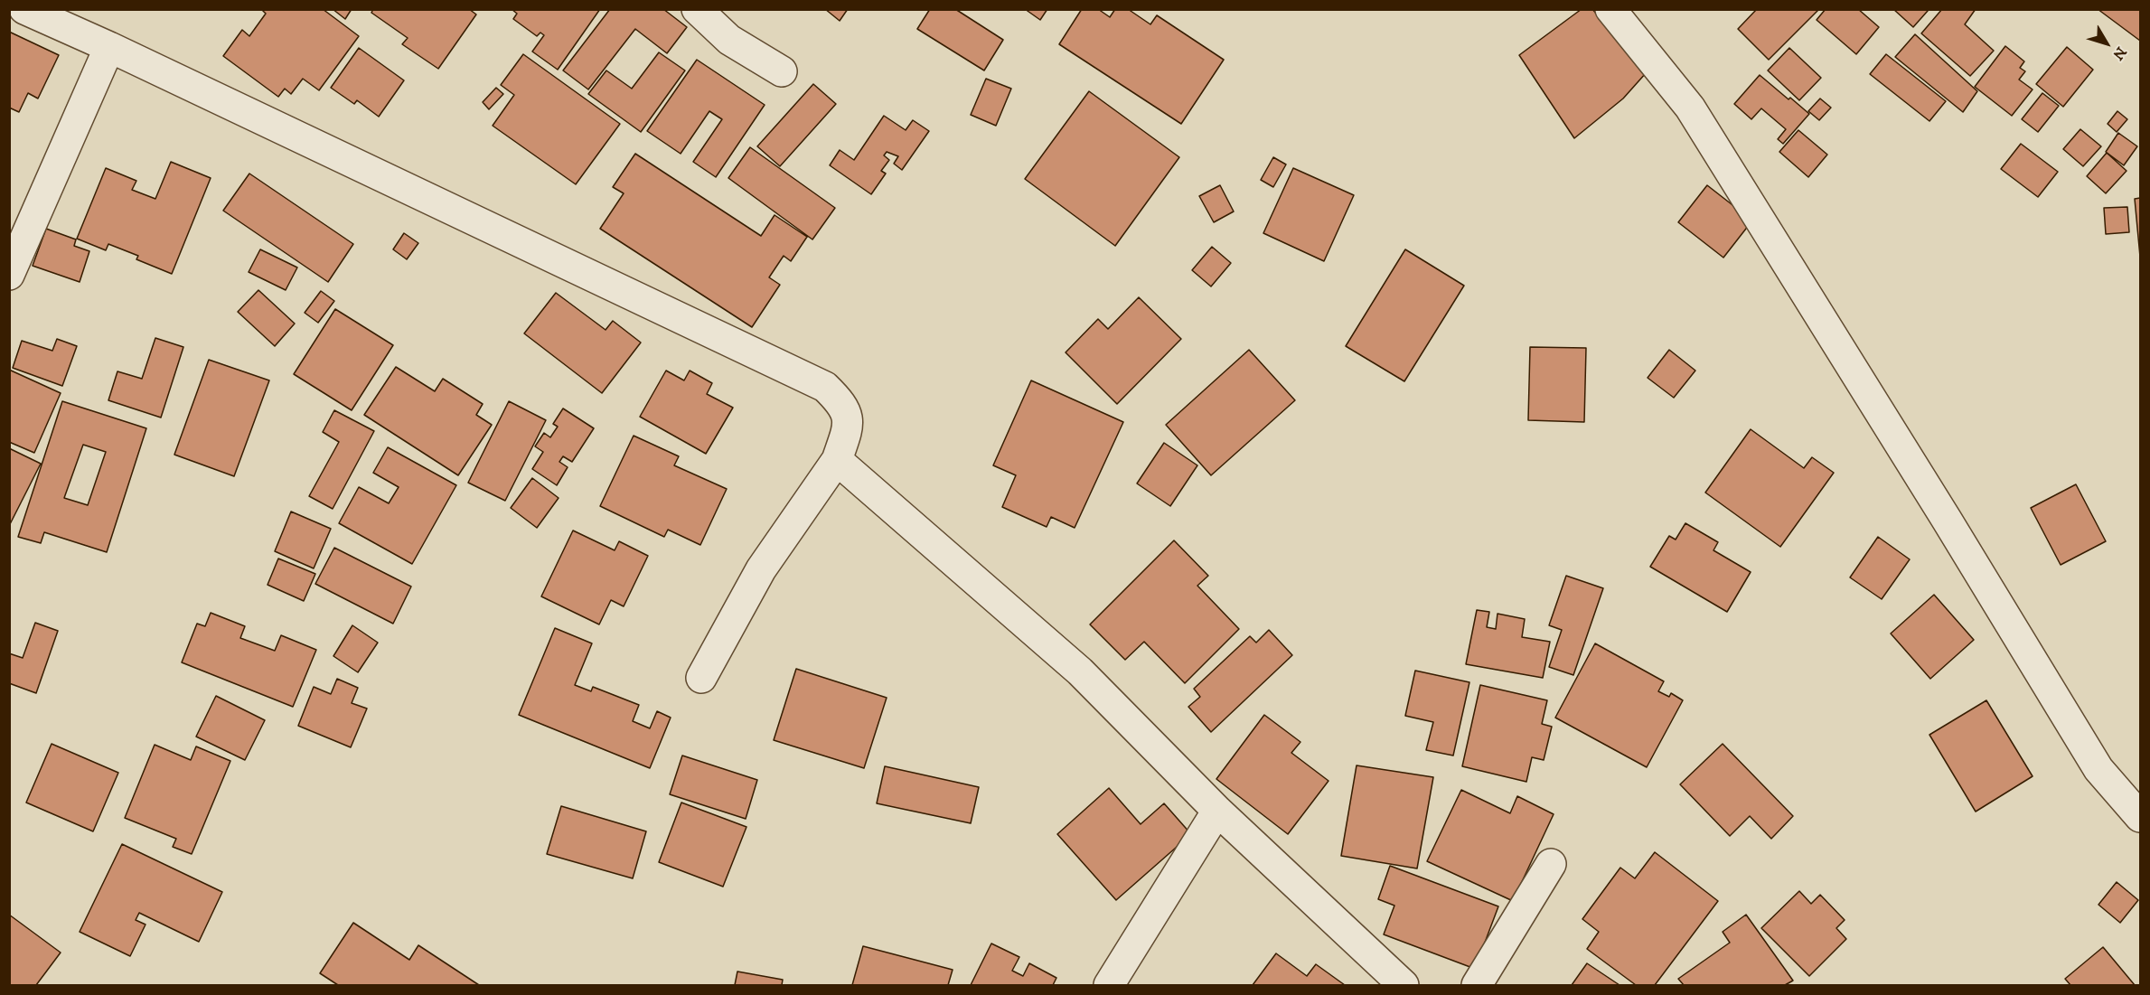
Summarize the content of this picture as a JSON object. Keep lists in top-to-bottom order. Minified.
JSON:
{"north":"bottom right"}
